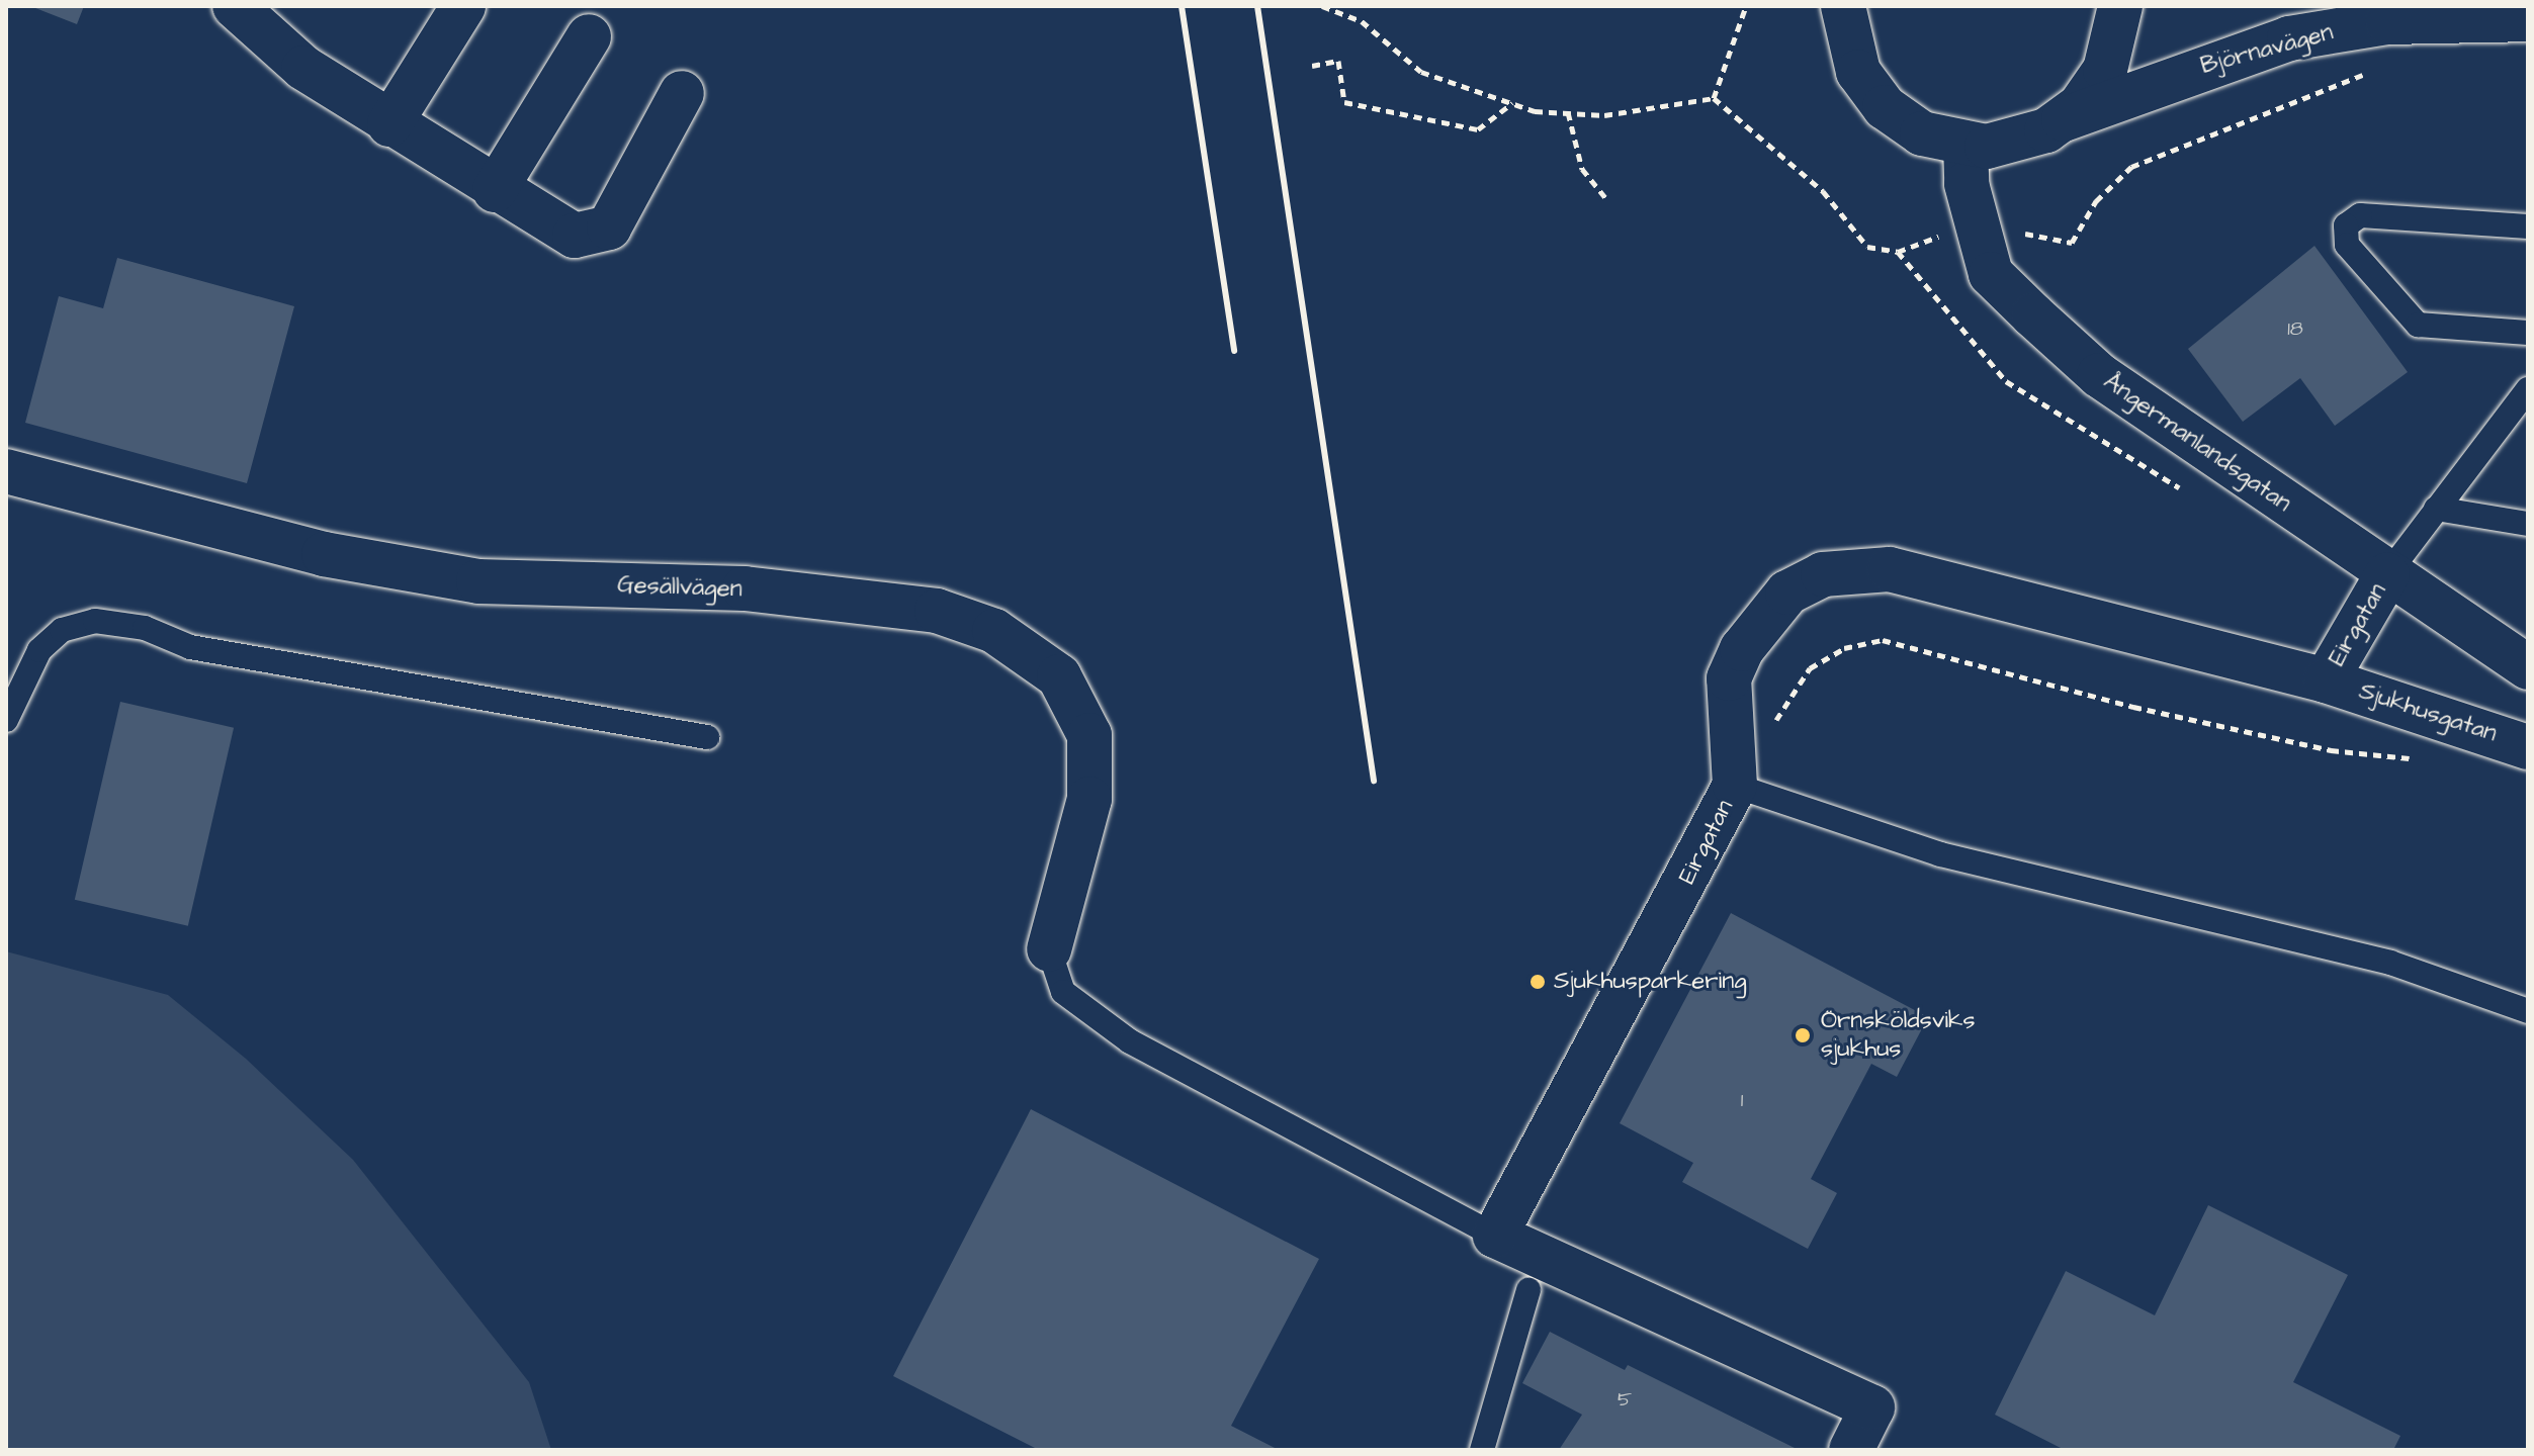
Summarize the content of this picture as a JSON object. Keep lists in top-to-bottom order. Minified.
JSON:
{"streets":{"street":["Björnavägen","Ångermanlandsgatan","Gesällvägen","Eirgatan","Sjukhusgatan"]},"crossings":[["Björnavägen","Ångermanlandsgatan"],["Ångermanlandsgatan","Eirgatan"],["Eirgatan","Sjukhusgatan"]],"places":["Sjukhusparkering","Örnsköldsviks sjukhus"],"house_numbers":["18","1","5"]}
